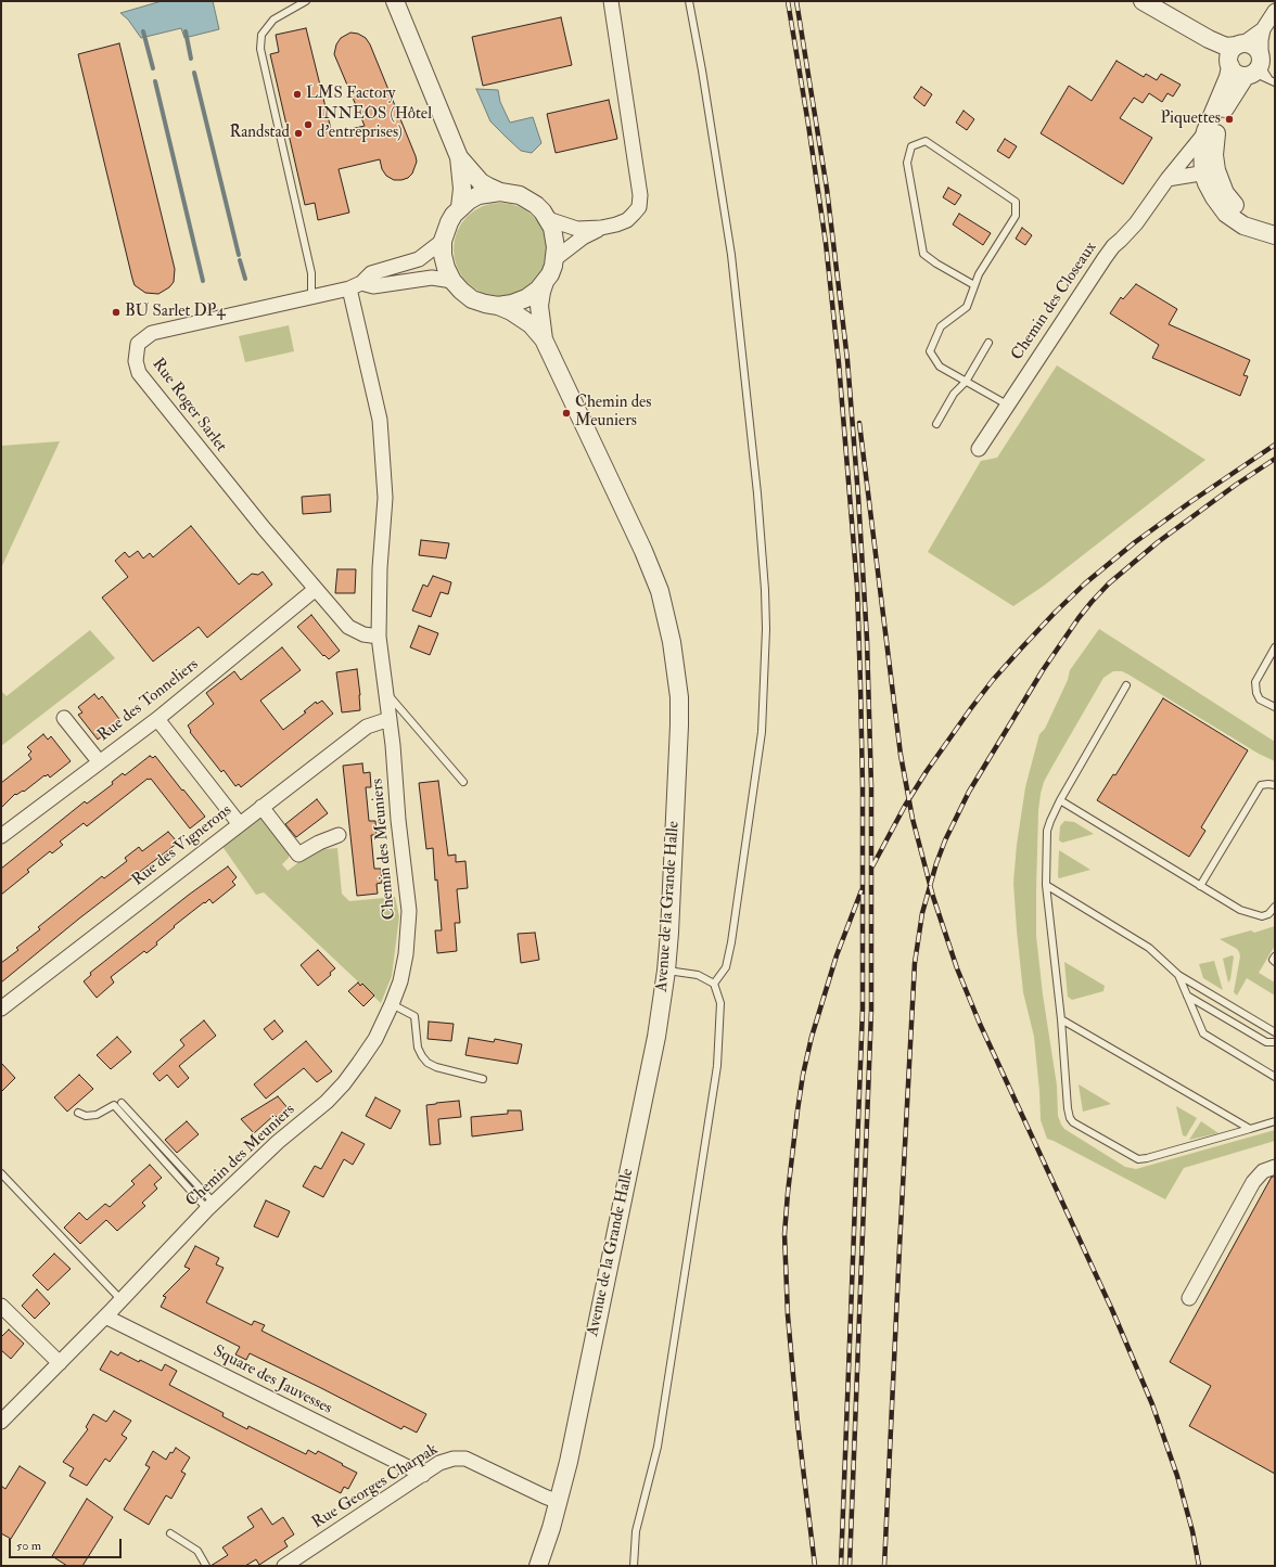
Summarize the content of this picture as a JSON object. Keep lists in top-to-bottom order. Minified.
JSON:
{"streets":{"street":["Chemin des Closeaux","Rue Roger Sarlet","Rue des Tonneliers","Rue des Vignerons","Chemin des Meuniers","Avenue de la Grande Halle","Square des Jauvesses","Rue Georges Charpak"]},"crossings":[["Rue Roger Sarlet","Rue des Tonneliers"],["Rue Roger Sarlet","Chemin des Meuniers"],["Rue des Vignerons","Chemin des Meuniers"],["Chemin des Meuniers","Square des Jauvesses"],["Avenue de la Grande Halle","Rue Georges Charpak"],["Square des Jauvesses","Rue Georges Charpak"]],"places":["LMS Factory","Piquettes","INNEOS (Hôtel d'entreprises)","Randstad","BU Sarlet DP4","Chemin des Meuniers"],"scale_bar":"50 m"}
